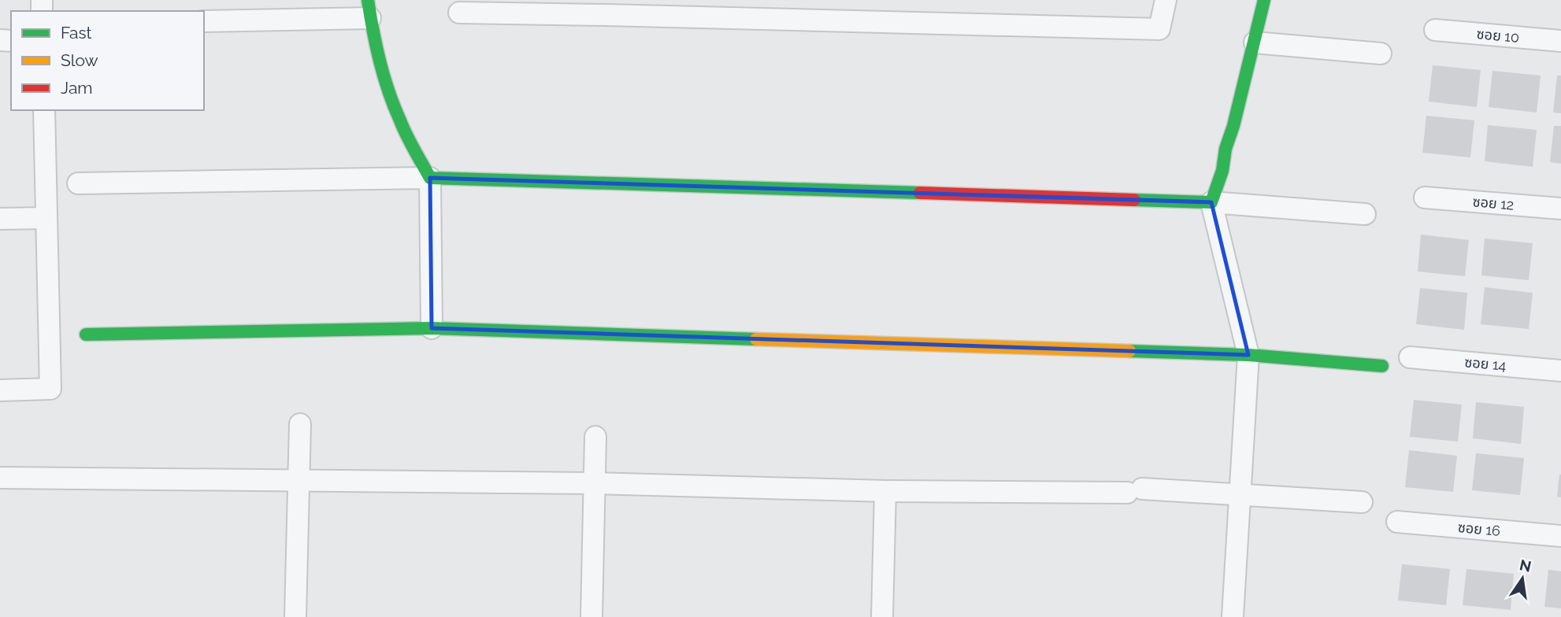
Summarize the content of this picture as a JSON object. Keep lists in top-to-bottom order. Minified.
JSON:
{"streets":{"street":["ซอย 10","ซอย 12","ซอย 14","ซอย 16"]},"legend":["Fast","Slow","Jam"],"north":"top"}
